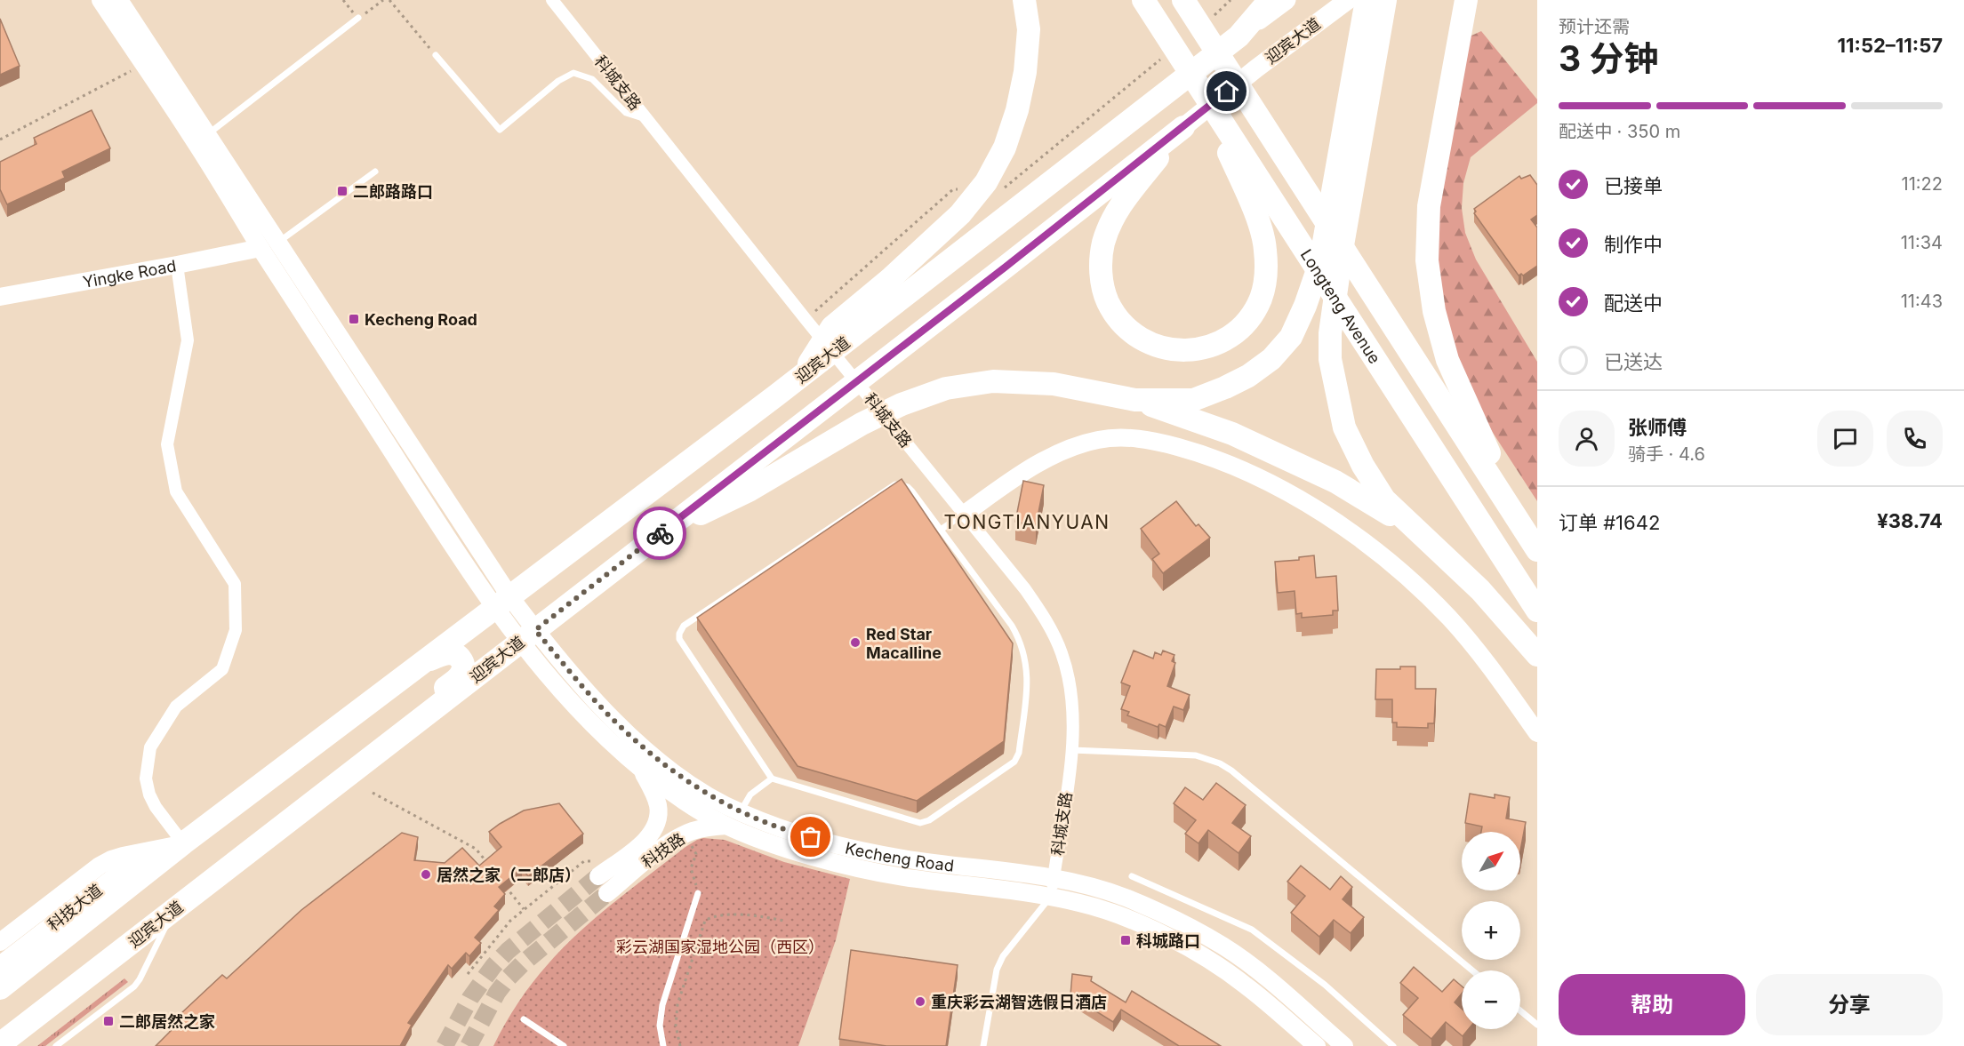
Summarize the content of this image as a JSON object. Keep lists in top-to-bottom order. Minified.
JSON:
{"streets":{"highway":["迎宾大道","Longteng Avenue"],"main road":["Yingke Road","科技路","Kecheng Road","科技大道"],"street":["科城支路"]},"crossings":[["迎宾大道","Kecheng Road"],["迎宾大道","科技大道"],["科城支路","Kecheng Road"],["Yingke Road","Kecheng Road"],["科技路","Kecheng Road"]],"districts":["TONGTIANYUAN"],"parks":["彩云湖国家湿地公园（西区）"],"places":{"transit":["二郎路路口","Kecheng Road","科城路口","二郎居然之家"],"other":["Red Star Macalline","居然之家（二郎店）","重庆彩云湖智选假日酒店"]},"north":"top right","page":{"heading":["3 分钟","预计还需","11:52–11:57"],"panel":["张师傅","骑手 · 4.6","订单 #1642","¥38.74"],"bar":"配送中 · 350 m","list":[["已接单","11:22"],["制作中","11:34"],["配送中","11:43"],"已送达"],"map_buttons":["+","−"],"buttons":["帮助","分享"]}}
